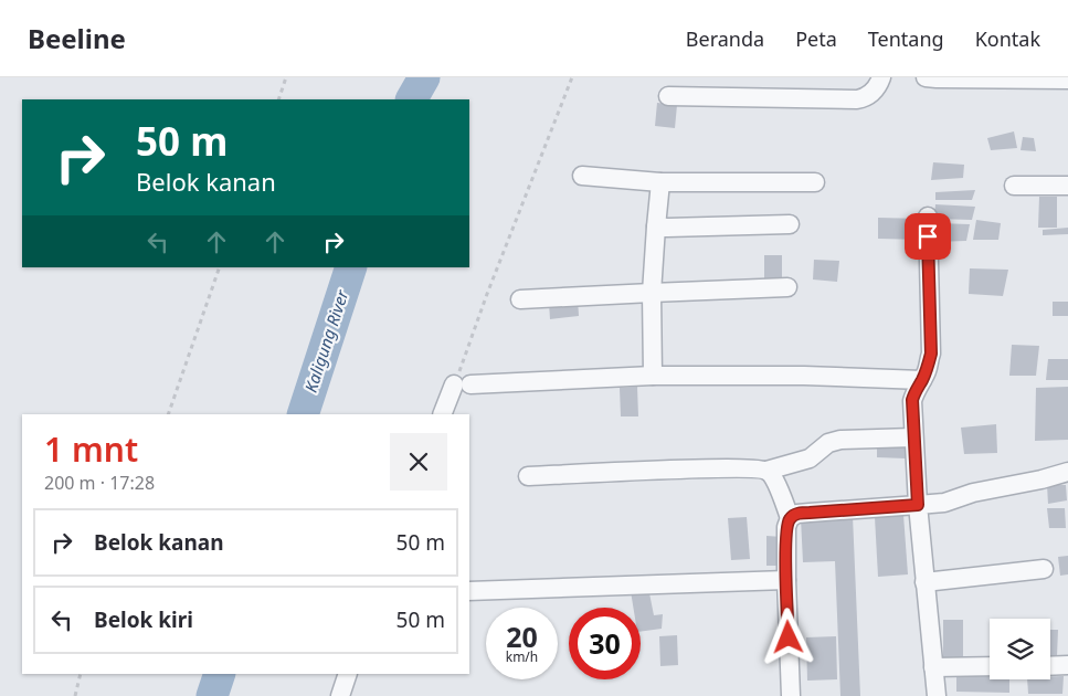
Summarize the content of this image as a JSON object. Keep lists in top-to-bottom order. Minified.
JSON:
{"water":["Kaligung River"],"page":{"header":"Beeline","nav":["Beranda","Peta","Tentang","Kontak"],"turn":["50 m","Belok kanan"],"heading":["1 mnt","200 m · 17:28"],"list":[{"name":"Belok kanan","value":"50 m"},{"name":"Belok kiri","value":"50 m"}],"speed":"20 km/h","limit":"30"}}
